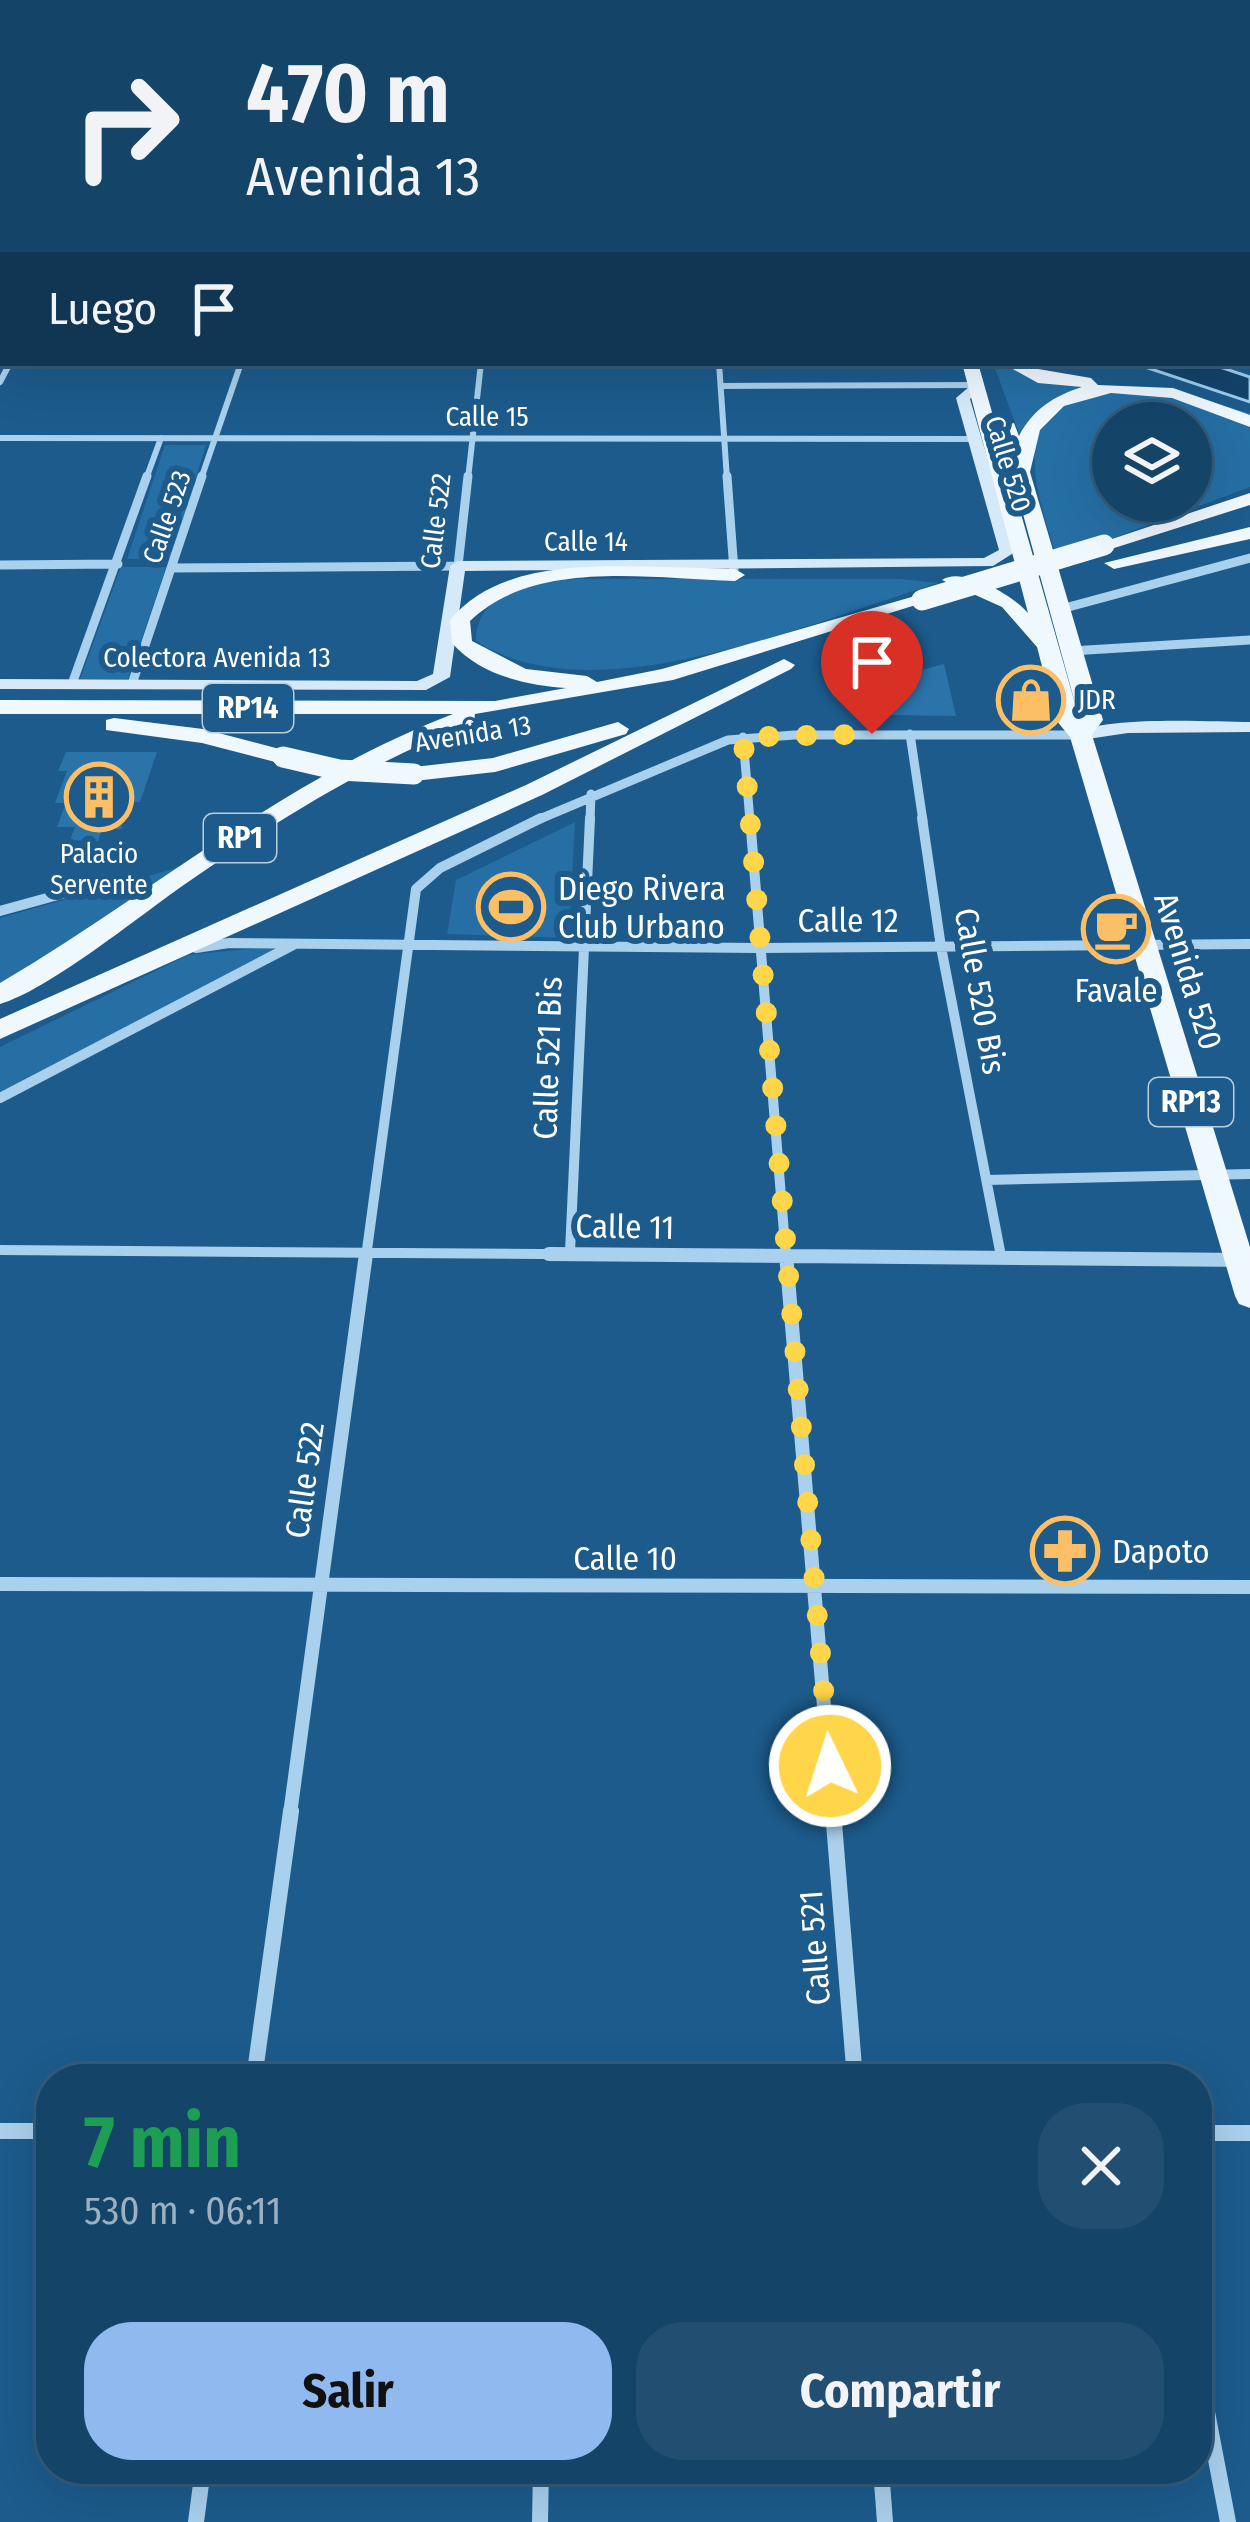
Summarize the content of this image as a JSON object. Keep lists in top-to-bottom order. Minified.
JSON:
{"streets":{"main road":["RP14","Avenida 13","RP1","Avenida 520","RP13"],"street":["Calle 15","Calle 520","Calle 523","Calle 522","Calle 14","Colectora Avenida 13","Calle 12","Calle 520 Bis","Calle 521 Bis","Calle 11","Calle 10","Calle 521"]},"crossings":[["Calle 15","Calle 520"],["Calle 15","Calle 523"],["Calle 15","Calle 522"],["Calle 520","Calle 14"],["Calle 520","Avenida 520"],["Calle 523","Calle 14"],["Calle 523","Colectora Avenida 13"],["Calle 522","Calle 14"],["Calle 522","Colectora Avenida 13"],["Calle 522","Calle 12"],["Calle 522","Calle 521 Bis"],["Calle 522","Calle 11"],["Calle 522","Calle 10"],["Avenida 13","RP1"],["Calle 12","Avenida 520"],["Calle 12","Calle 520 Bis"],["Calle 12","Calle 521 Bis"],["Calle 12","Calle 521"],["Avenida 520","Calle 11"],["Calle 520 Bis","Calle 11"],["Calle 521 Bis","Calle 11"],["Calle 11","Calle 521"],["Calle 10","Calle 521"]],"places":{"shop":["JDR"],"building":["Palacio Servente"],"sports":["Diego Rivera Club Urbano"],"cafe":["Favale"],"pharmacy":["Dapoto"]},"page":{"turn":["470 m","Avenida 13"],"then":"Luego","heading":["7 min","530 m · 06:11"],"buttons":["Salir","Compartir"]}}
